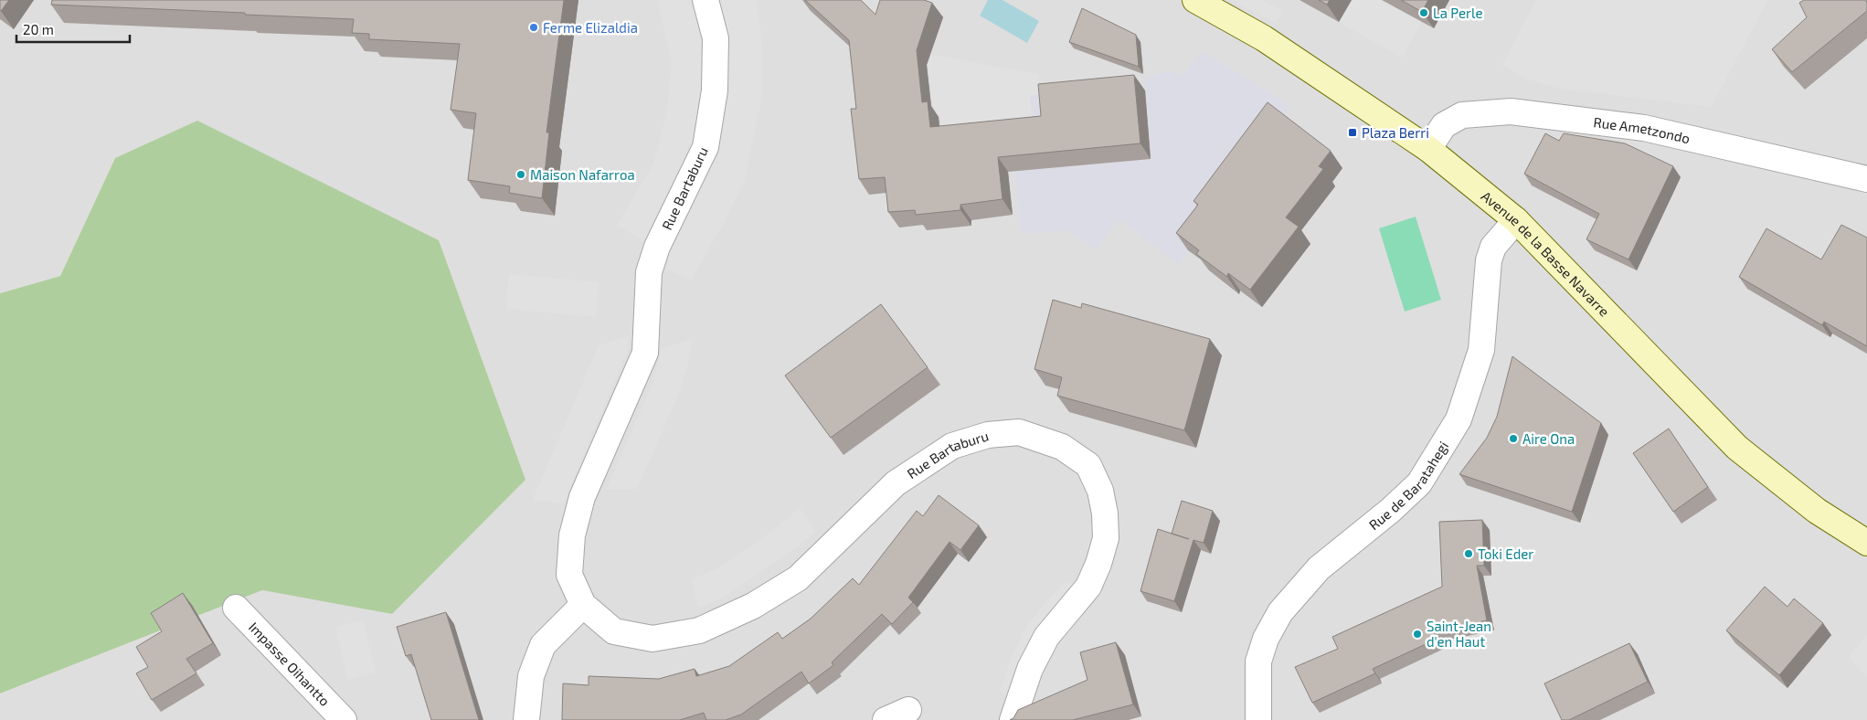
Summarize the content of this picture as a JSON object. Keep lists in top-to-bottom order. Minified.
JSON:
{"streets":{"street":["Rue Ametzondo","Rue Bartaburu","Avenue de la Basse Navarre","Rue de Baratahegi","Impasse Oihantto"]},"crossings":[["Rue Ametzondo","Avenue de la Basse Navarre"],["Avenue de la Basse Navarre","Rue de Baratahegi"]],"places":{"other":["La Perle","Ferme Elizaldia","Maison Nafarroa","Aire Ona","Toki Eder","Saint-Jean d'en Haut"],"transit":["Plaza Berri"]},"scale_bar":"20 m"}
